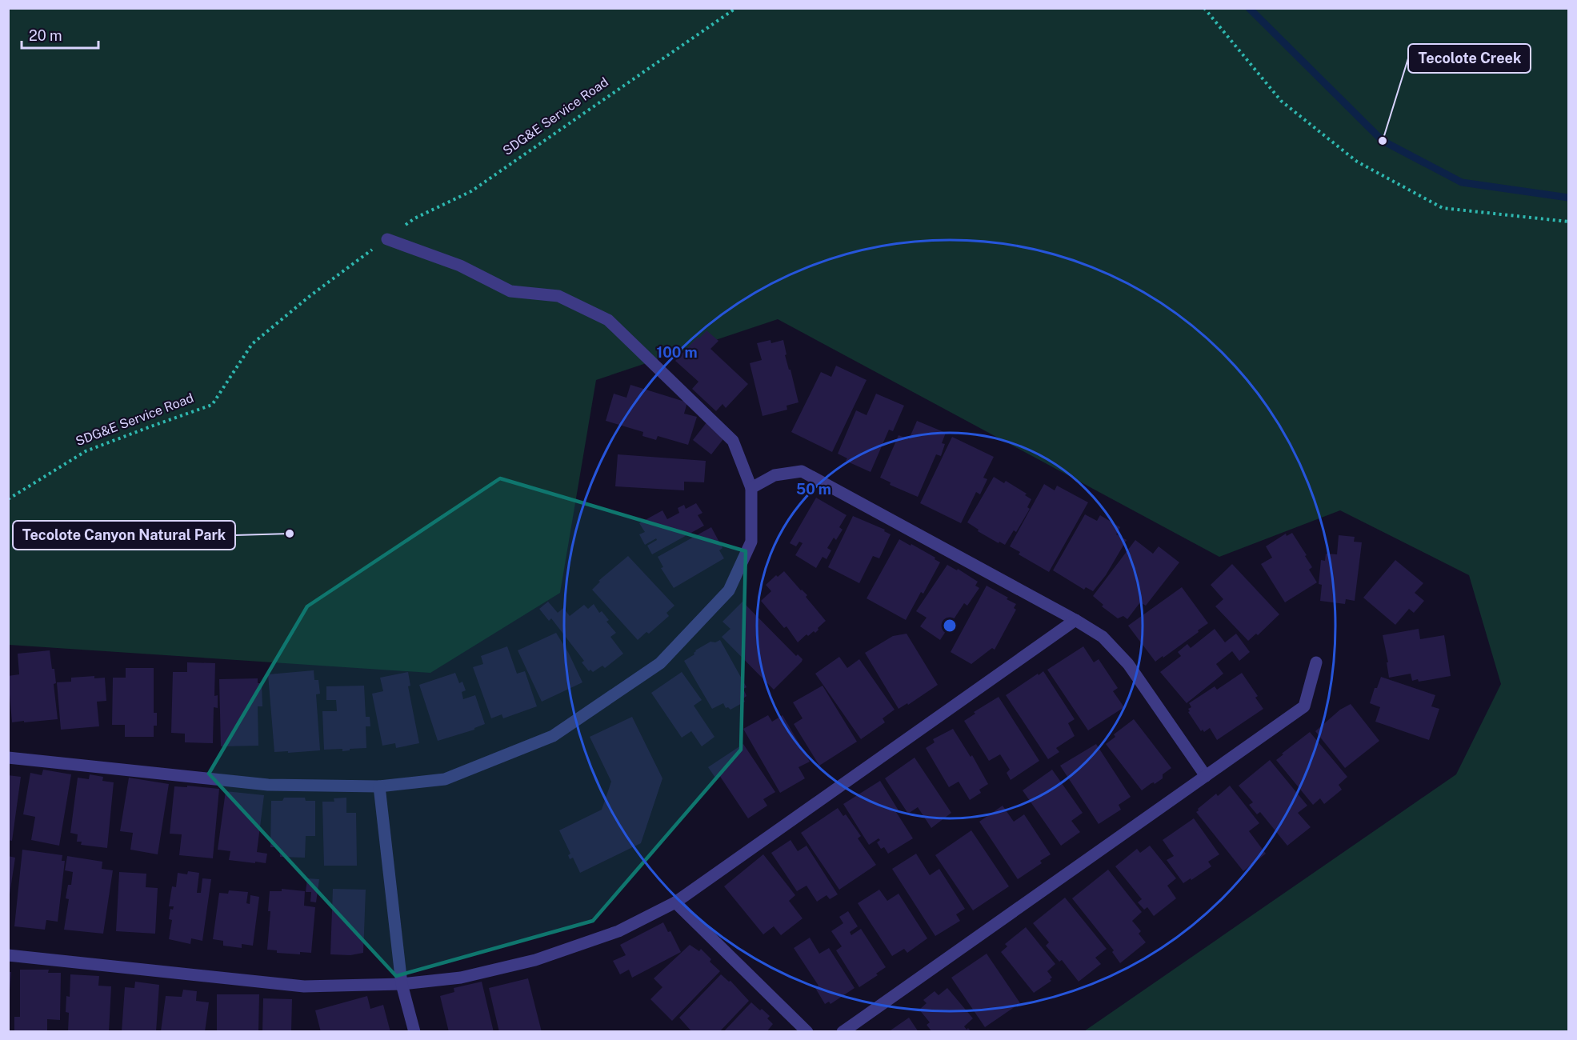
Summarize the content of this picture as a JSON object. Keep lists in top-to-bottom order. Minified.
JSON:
{"streets":{"path":["SDG&E Service Road"]},"places":["Tecolote Creek","Tecolote Canyon Natural Park"],"scale_bar":"20 m","rings":["100 m","50 m"]}
